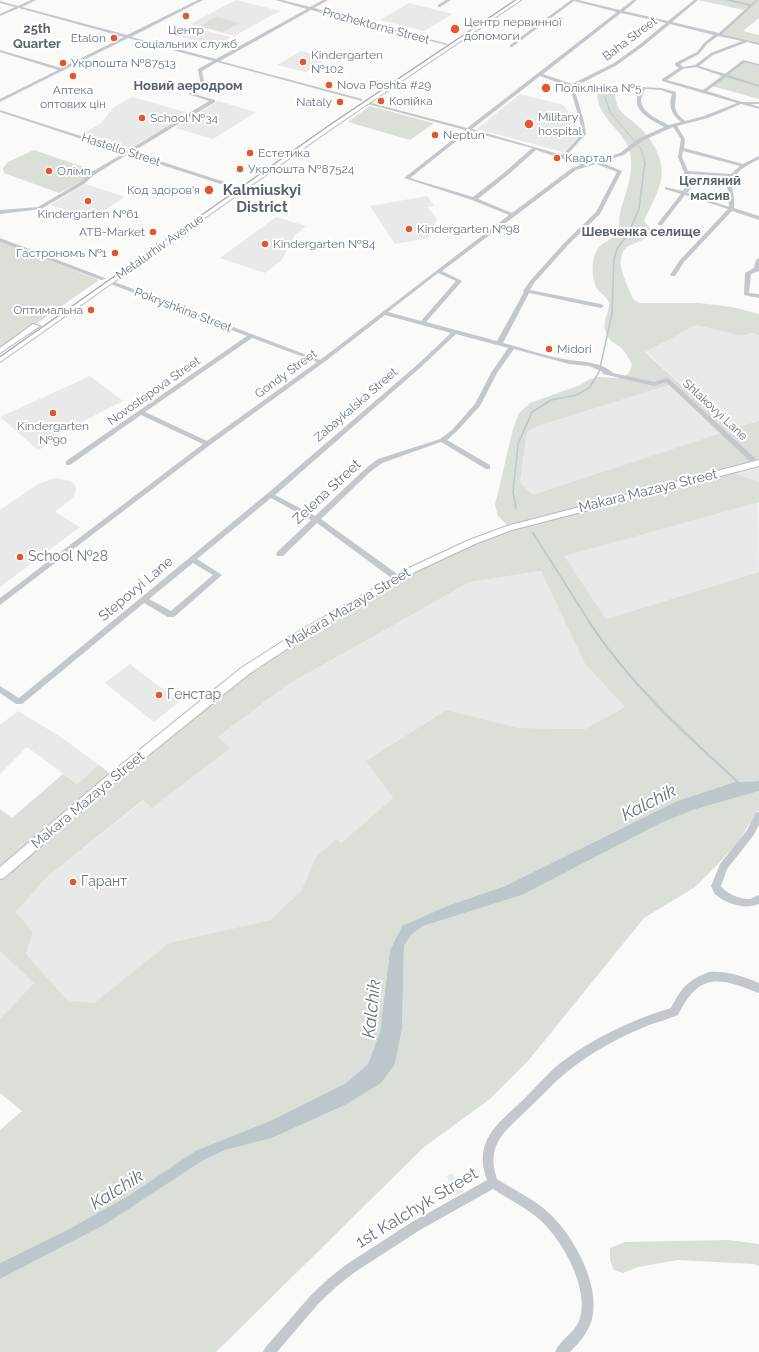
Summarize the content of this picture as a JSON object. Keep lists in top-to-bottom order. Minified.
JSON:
{"streets":{"main road":["Prozhektorna Street","Metalurhiv Avenue","Makara Mazaya Street"],"street":["Baha Street","Hastello Street","Pokryshkina Street","Gondy Street","Novostepova Street","Zabaykalska Street","Shlakovyi Lane","Zelena Street","Stepovyi Lane","1st Kalchyk Street"]},"crossings":[["Prozhektorna Street","Metalurhiv Avenue"],["Hastello Street","Metalurhiv Avenue"],["Metalurhiv Avenue","Pokryshkina Street"],["Pokryshkina Street","Gondy Street"],["Pokryshkina Street","Novostepova Street"],["Gondy Street","Shlakovyi Lane"],["Zabaykalska Street","Shlakovyi Lane"],["Zabaykalska Street","Stepovyi Lane"],["Shlakovyi Lane","Makara Mazaya Street"]],"districts":["25th Quarter","Новий аеродром","Цегляний масив","Kalmiuskyi District","Шевченка селище"],"water":["Kalchik"],"places":["Центр соціальних служб","Центр первинної допомоги","Etalon","Kindergarten №102","Укрпошта №87513","Аптека оптових цін","Nova Poshta #29","Поліклініка №5","Копійка","Nataly","School №34","Military hospital","Neptun","Естетика","Квартал","Укрпошта №87524","Олімп","Код здоров'я","Kindergarten №61","Kindergarten №98","ATB-Market","Kindergarten №84","Гастрономъ №1","Оптимальна","Midori","Kindergarten №90","School №28","Генстар","Гарант"]}
